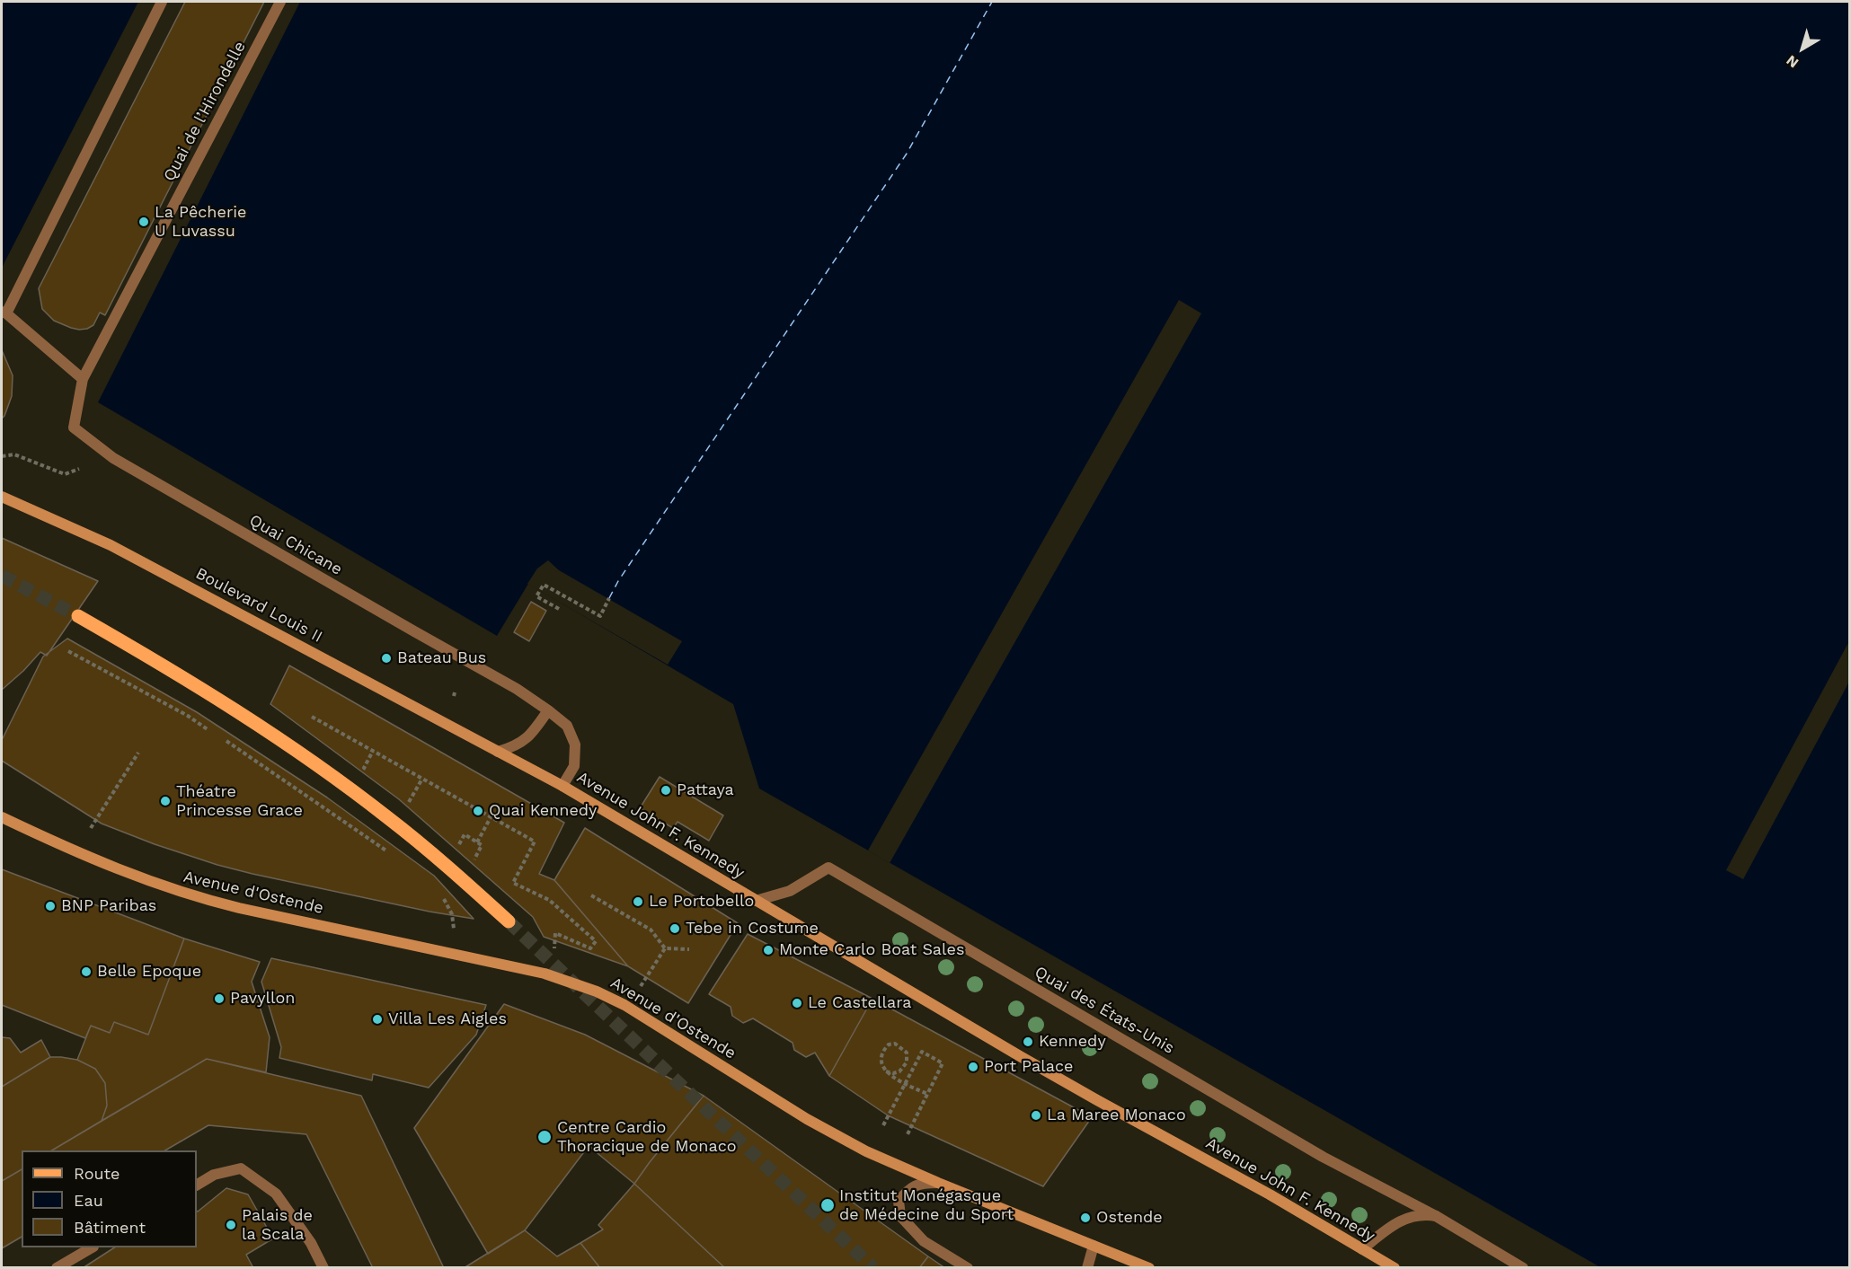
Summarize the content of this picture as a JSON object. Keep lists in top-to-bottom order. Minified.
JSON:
{"streets":{"main road":["Boulevard Louis II","Avenue John F. Kennedy","Avenue d'Ostende"],"street":["Quai de l’Hirondelle","Quai Chicane","Quai des États-Unis"]},"crossings":[["Quai de l’Hirondelle","Quai Chicane"],["Boulevard Louis II","Avenue John F. Kennedy"],["Avenue John F. Kennedy","Quai des États-Unis"]],"places":["La Pêcherie U Luvassu","Bateau Bus","Pattaya","Théatre Princesse Grace","Quai Kennedy","Le Portobello","BNP Paribas","Tebe in Costume","Monte Carlo Boat Sales","Belle Epoque","Pavyllon","Le Castellara","Villa Les Aigles","Kennedy","Port Palace","La Maree Monaco","Centre Cardio Thoracique de Monaco","Institut Monégasque de Médecine du Sport","Ostende","Palais de la Scala"],"legend":["Route","Eau","Bâtiment"],"north":"bottom left"}
